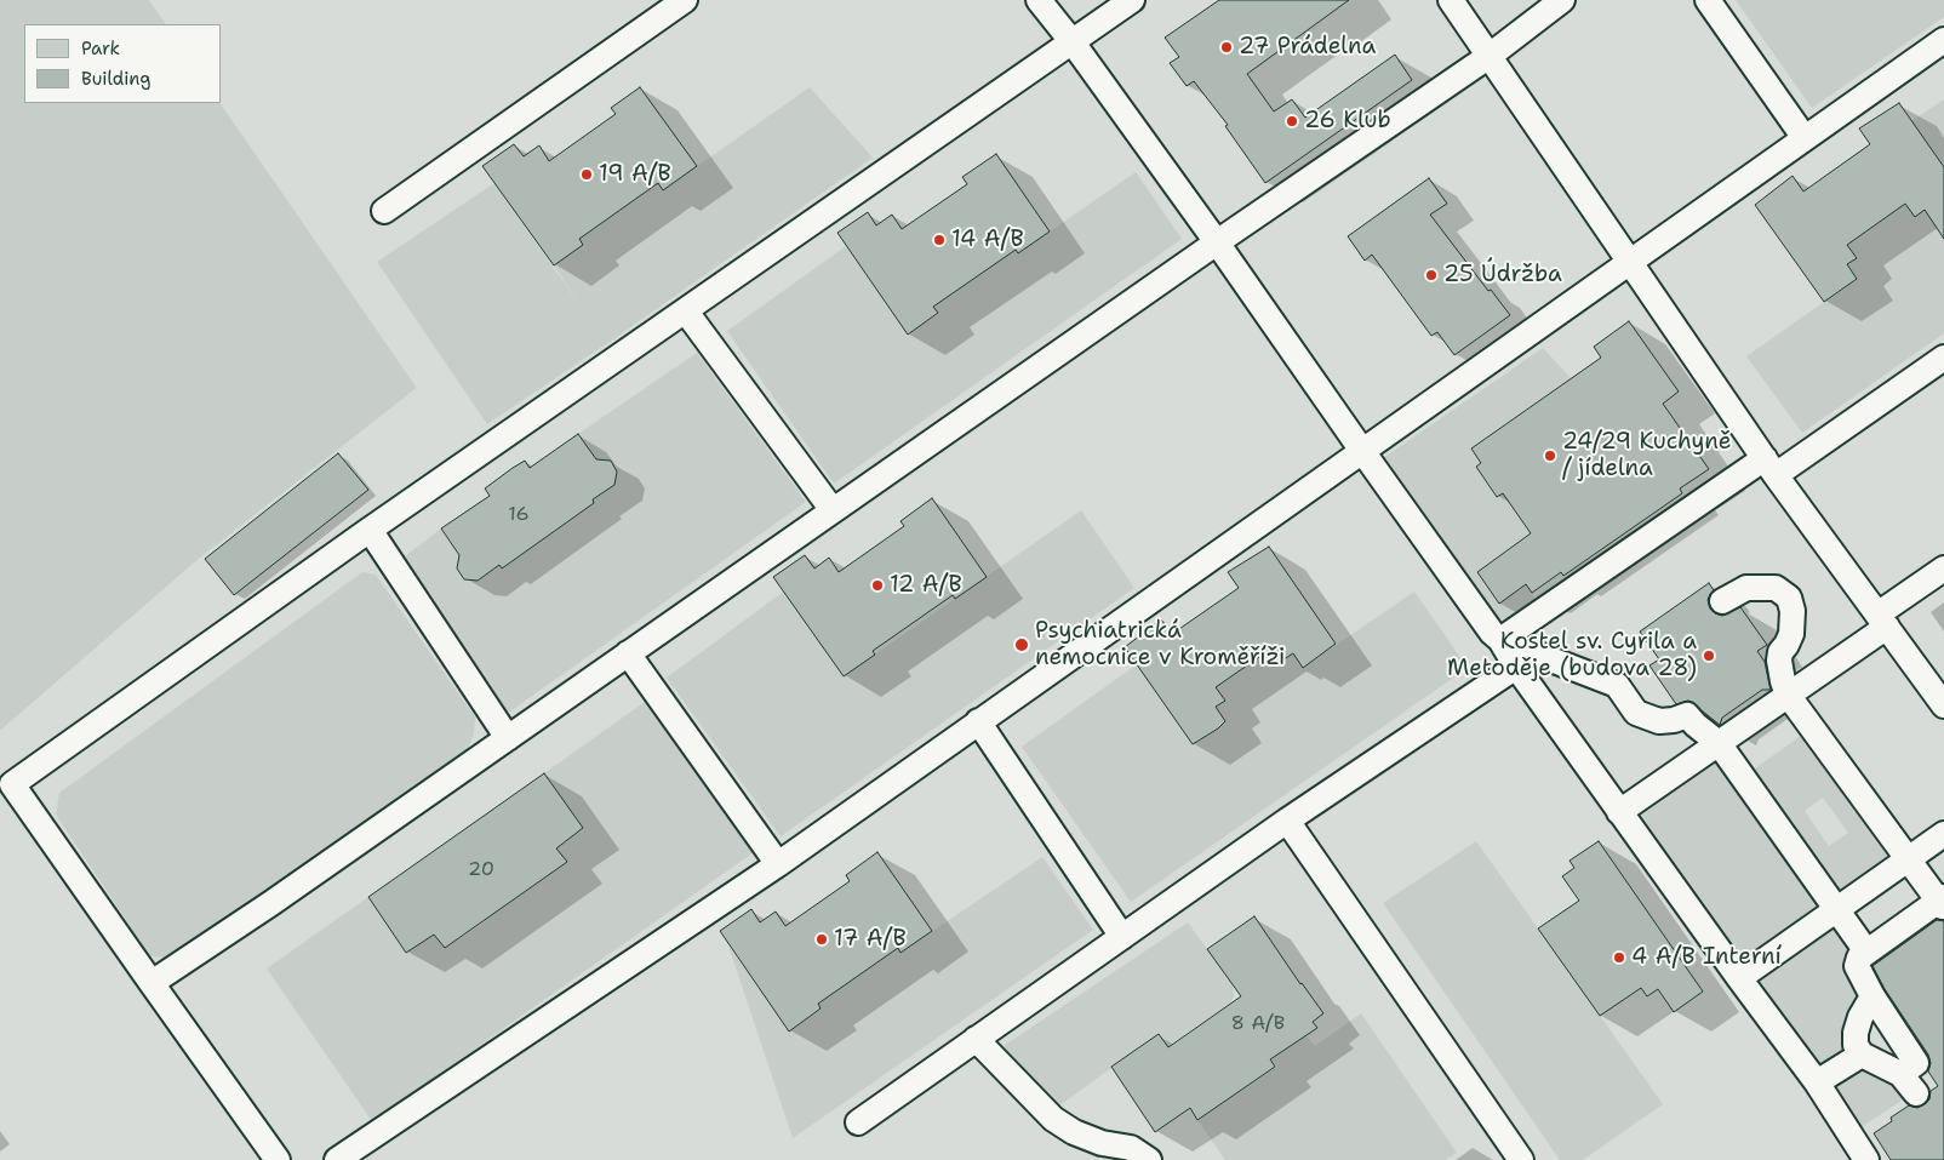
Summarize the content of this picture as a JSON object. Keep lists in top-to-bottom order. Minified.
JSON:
{"places":["27 Prádelna","26 Klub","19 A/B","14 A/B","25 Údržba","24/29 Kuchyně / jídelna","12 A/B","Psychiatrická nemocnice v Kroměříži","Kostel sv. Cyrila a Metoděje (budova 28)","17 A/B","4 A/B Interní"],"house_numbers":["16","20","8 A/B"],"legend":["Park","Building"]}
